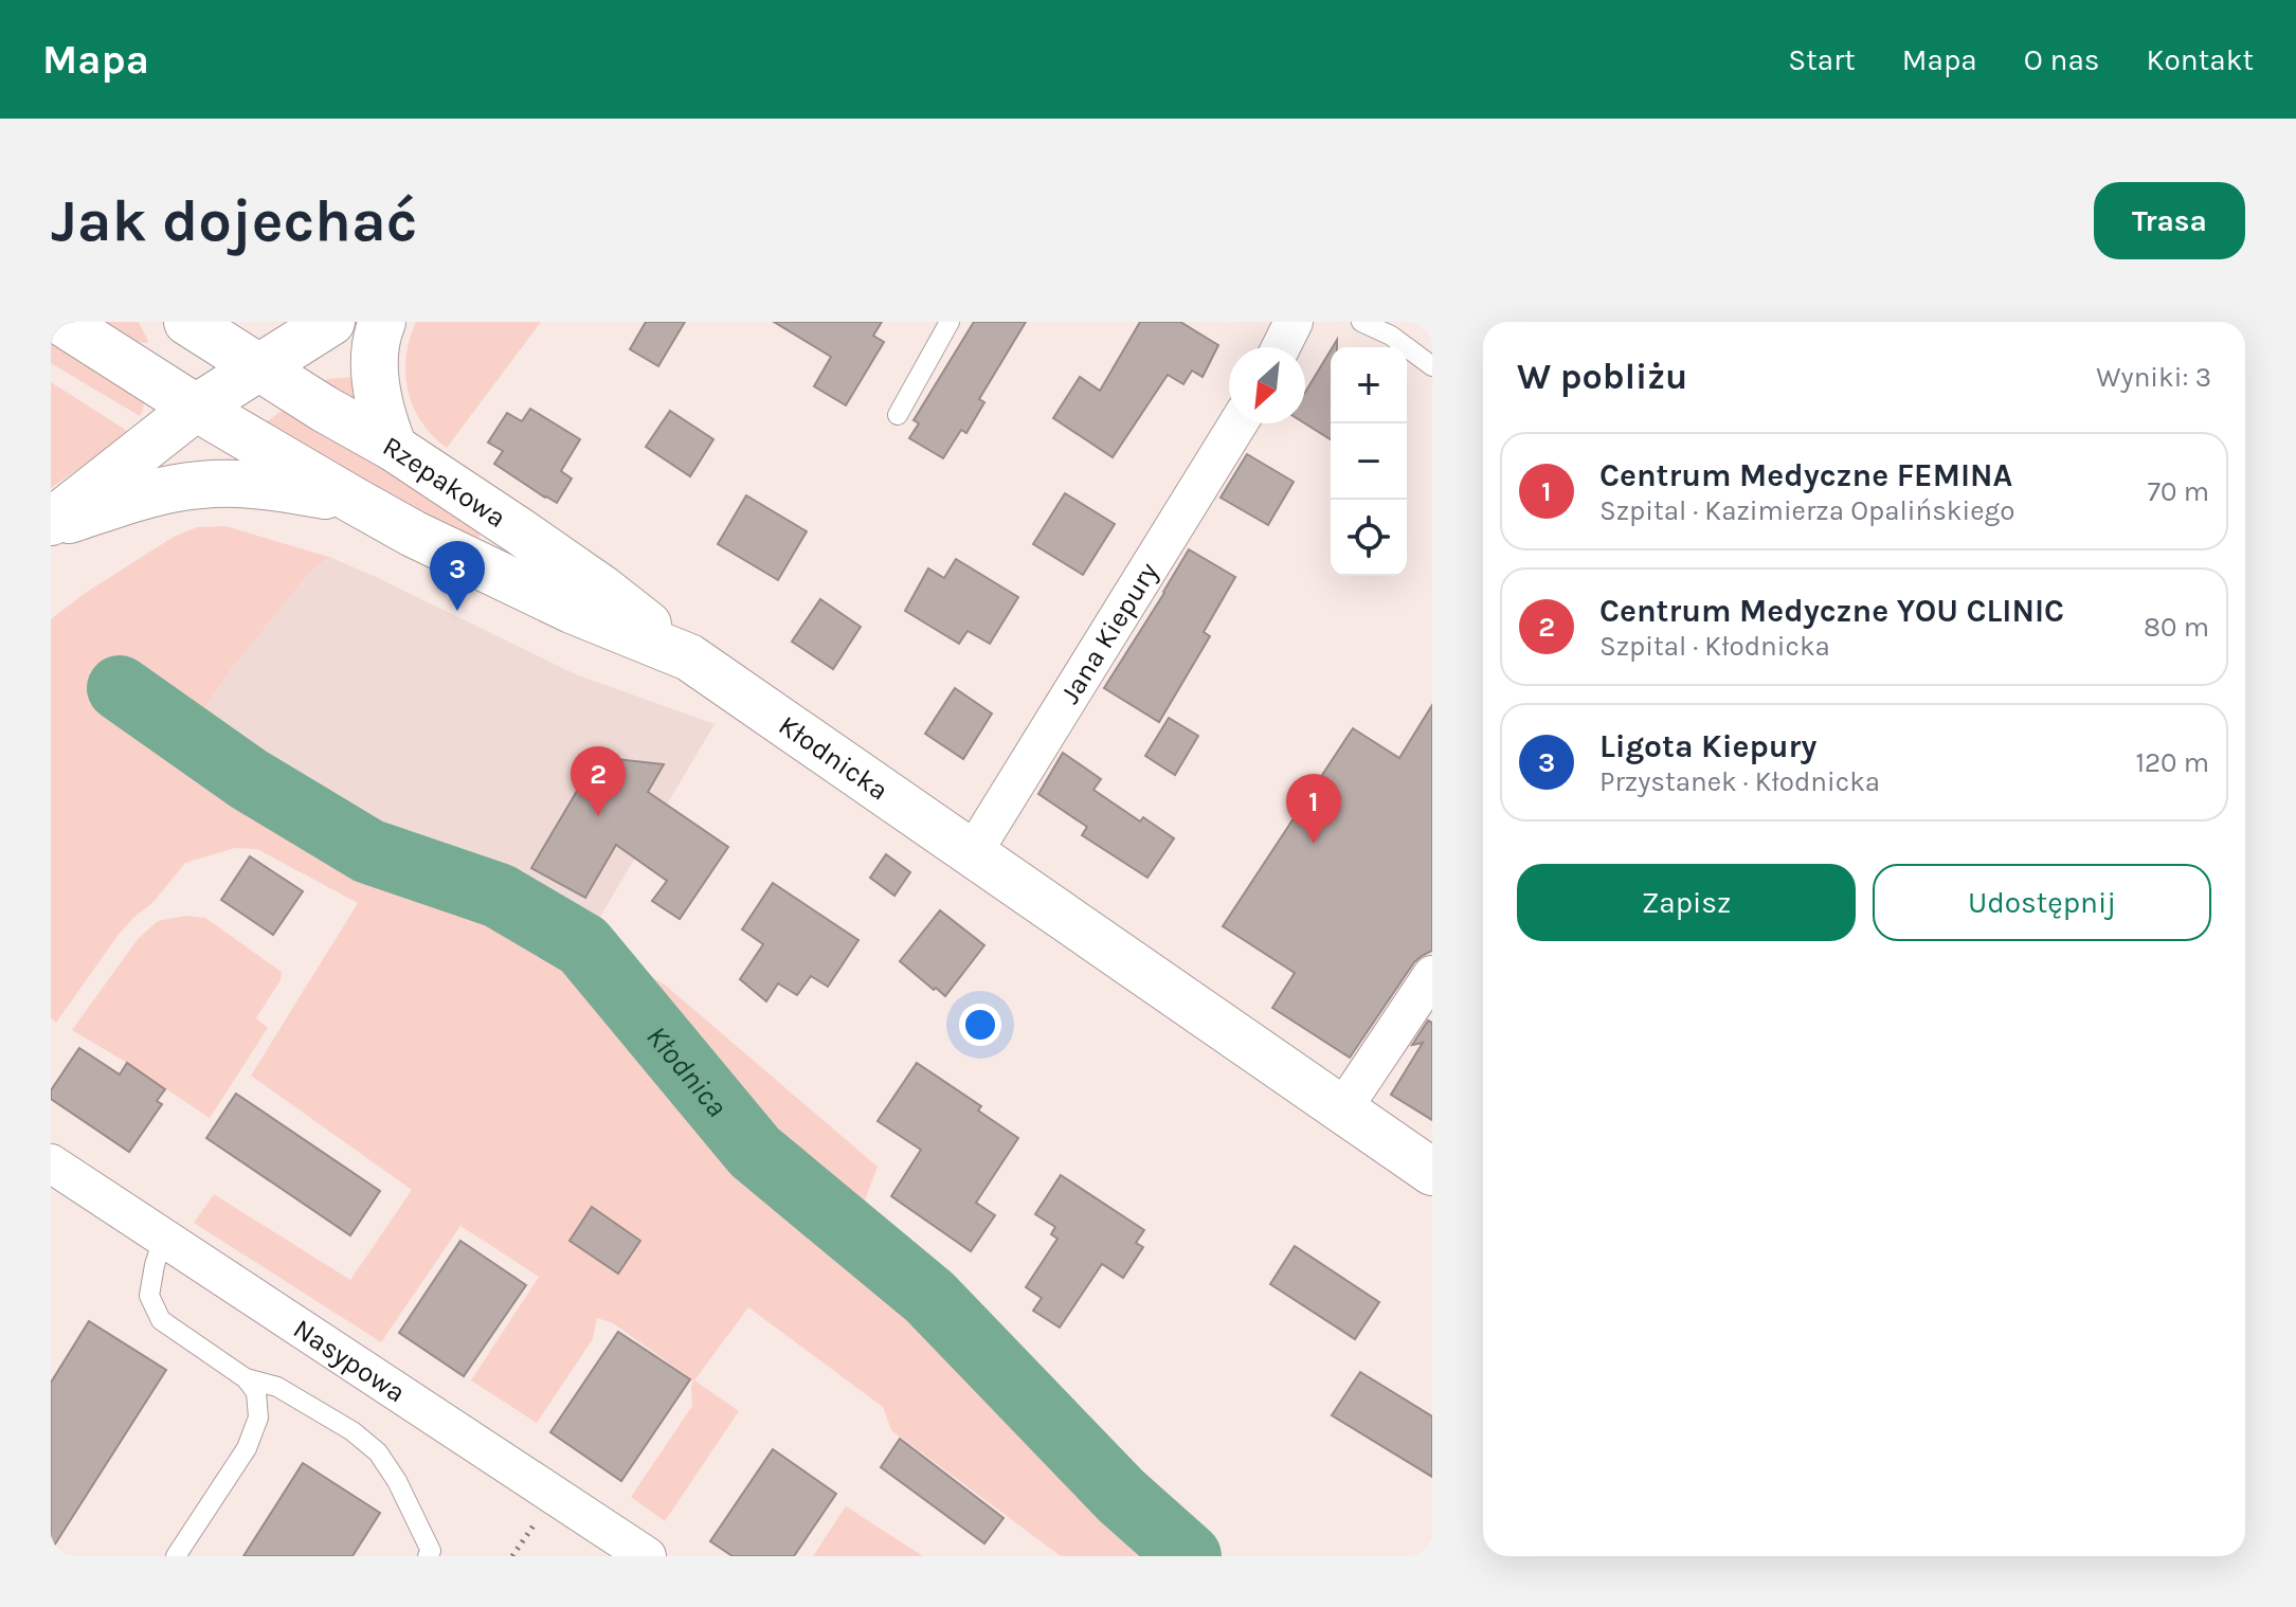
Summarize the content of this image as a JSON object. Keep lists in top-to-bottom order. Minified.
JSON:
{"streets":{"street":["Rzepakowa","Jana Kiepury","Kłodnicka","Nasypowa"]},"crossings":[["Rzepakowa","Kłodnicka"],["Jana Kiepury","Kłodnicka"]],"water":["Kłodnica"],"north":"bottom left","page":{"header":"Mapa","nav":["Start","Mapa","O nas","Kontakt"],"buttons":["Trasa",["Zapisz","Udostępnij"]],"title":"Jak dojechać","heading":["W pobliżu","Wyniki: 3"],"map_buttons":["+","−"],"list":[{"mark":"1","name":"Centrum Medyczne FEMINA","note":"Szpital · Kazimierza Opalińskiego","value":"70 m"},{"mark":"2","name":"Centrum Medyczne YOU CLINIC","note":"Szpital · Kłodnicka","value":"80 m"},{"mark":"3","name":"Ligota Kiepury","note":"Przystanek · Kłodnicka","value":"120 m"}],"pins":["3","2","1"]}}
